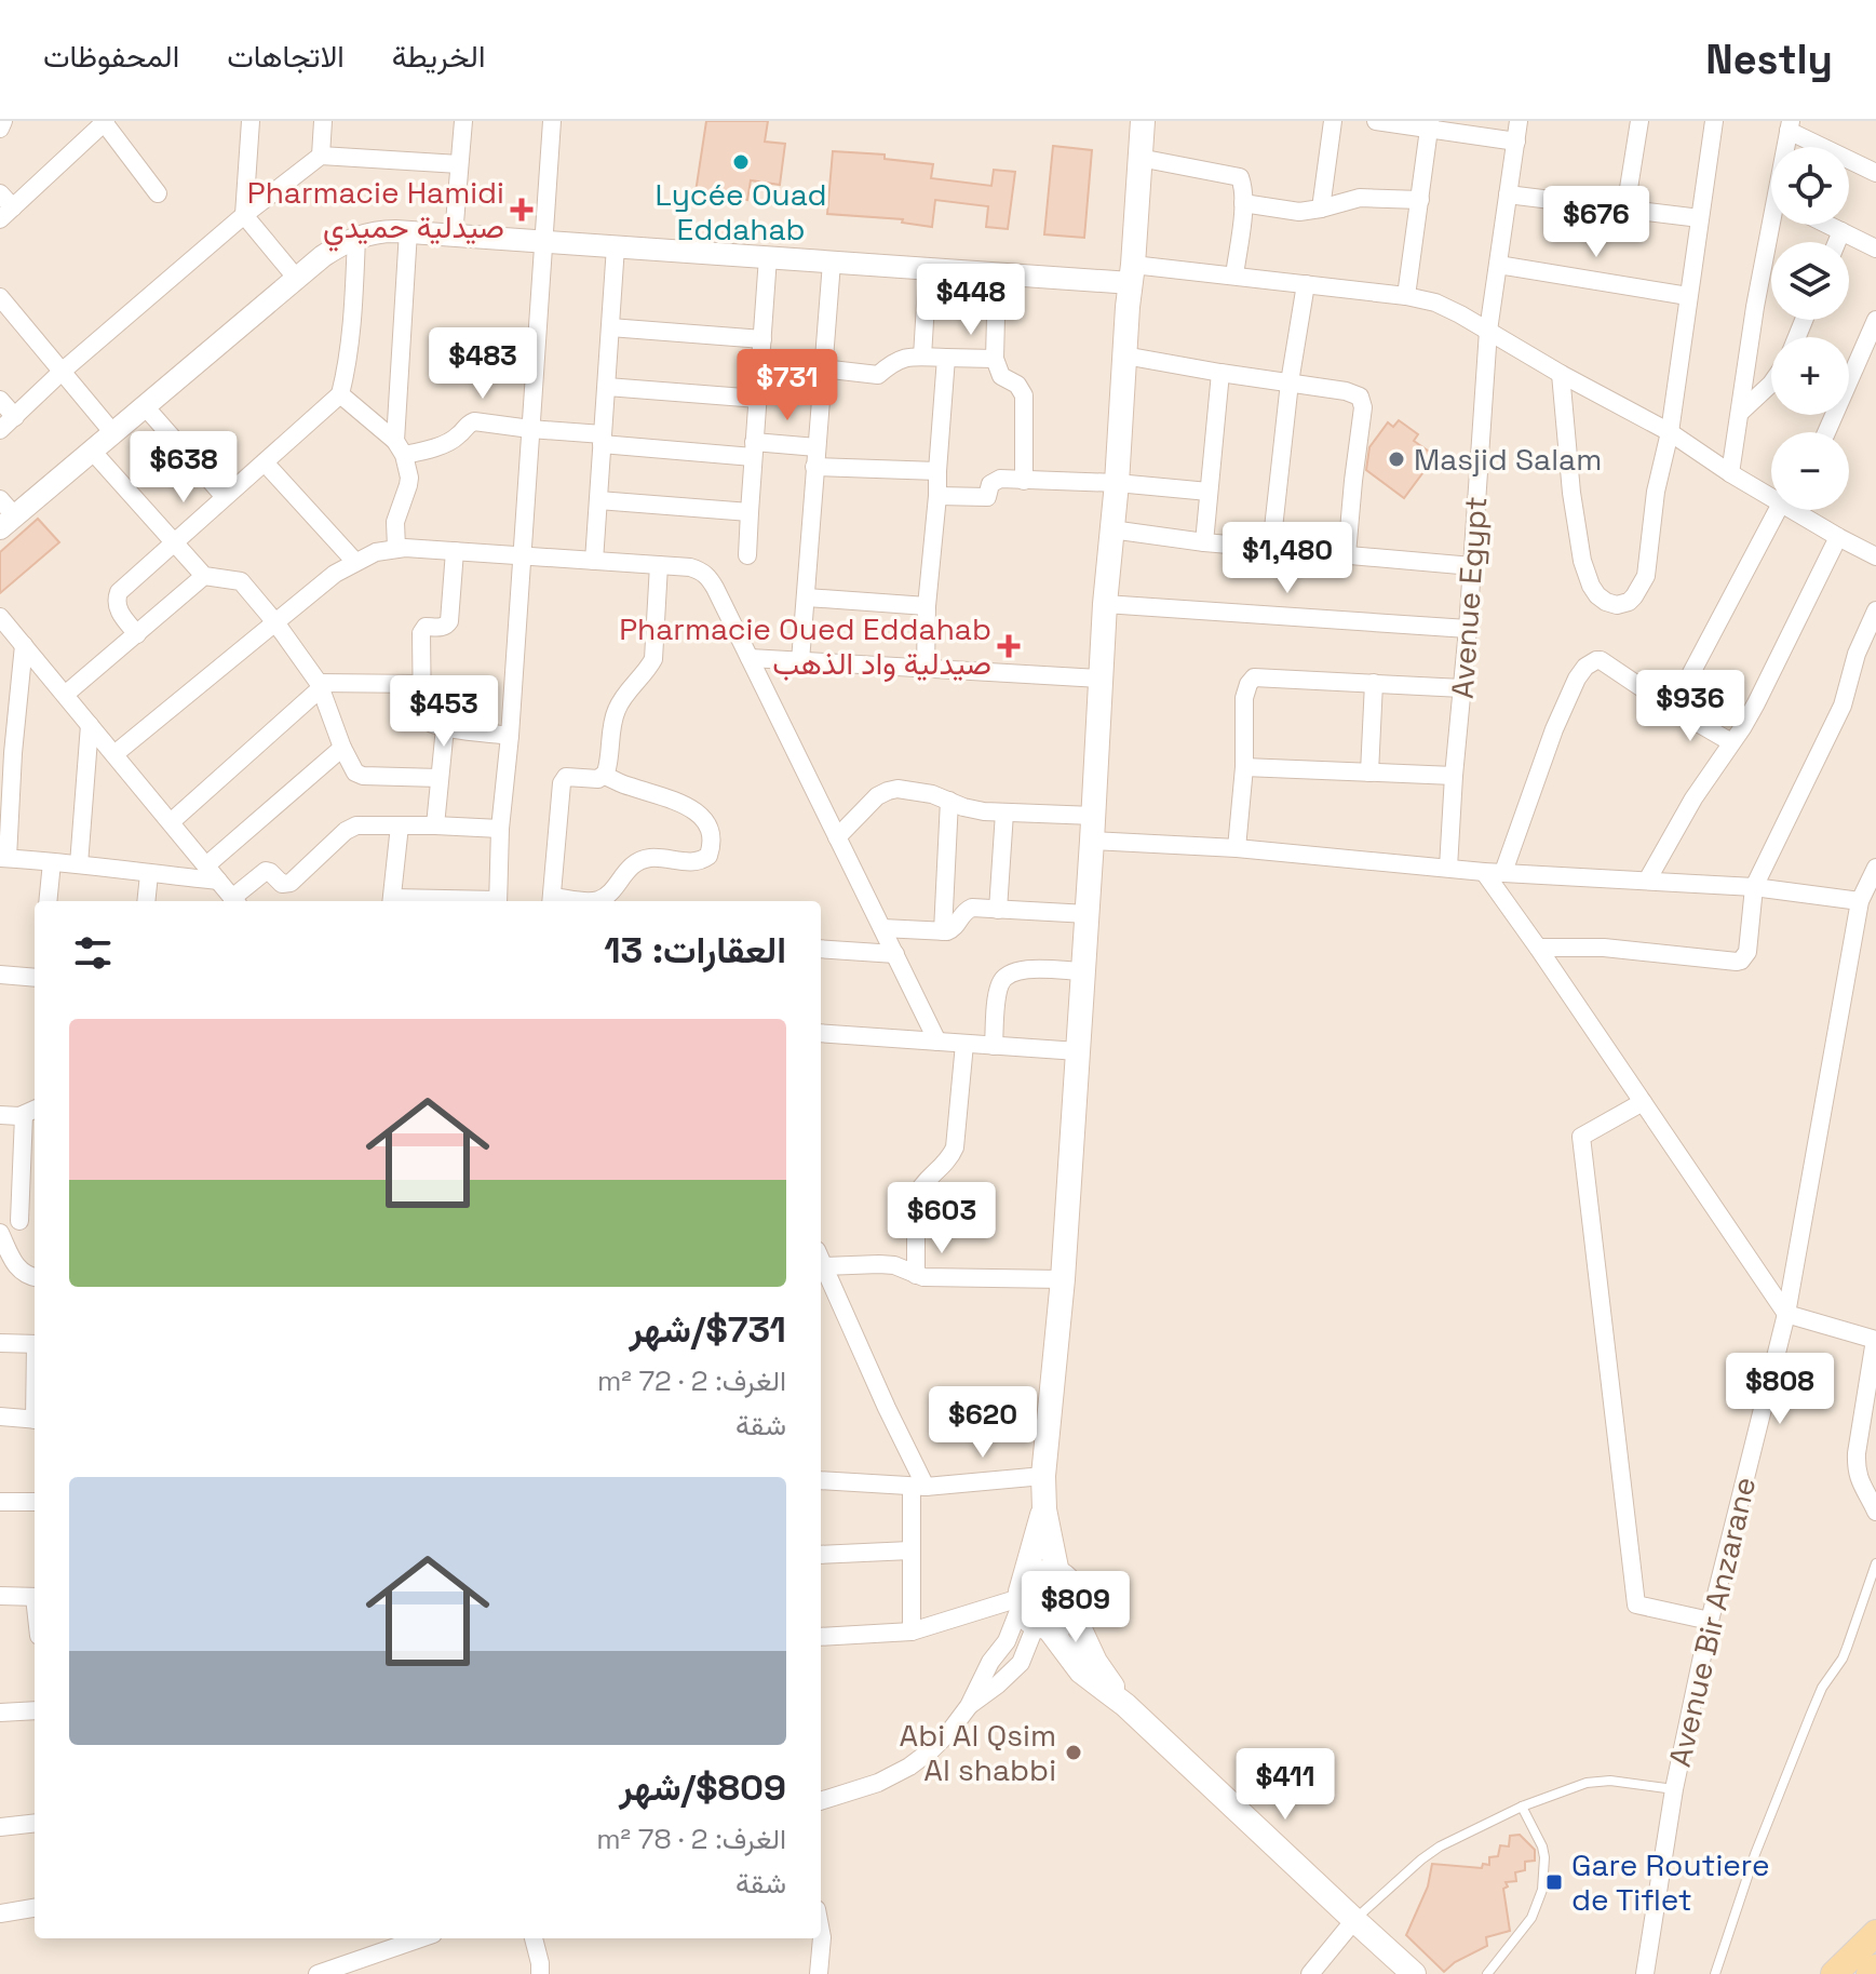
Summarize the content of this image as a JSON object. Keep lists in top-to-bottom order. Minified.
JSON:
{"streets":{"street":["Avenue Egypt","Avenue Bir Anzarane"]},"places":{"other":["Lycée Ouad Eddahab","Masjid Salam","Abi Al Qsim Al shabbi"],"health":["Pharmacie Hamidi صيدلية حميدي","Pharmacie Oued Eddahab صيدلية واد الذهب"],"transit":["Gare Routiere de Tiflet"]},"page":{"header":"Nestly","nav":["الخريطة","الاتجاهات","المحفوظات"],"map_buttons":["+","−"],"price":["$676","$448","$483","$731","$638","$1,480","$936","$453","$603","$808","$620","$809","$411"],"heading":"العقارات: 13","list":[{"name":"$731/شهر","note":"الغرف: 2 · 72 m² · شقة"},{"name":"$809/شهر","note":"الغرف: 2 · 78 m² · شقة"}]}}
